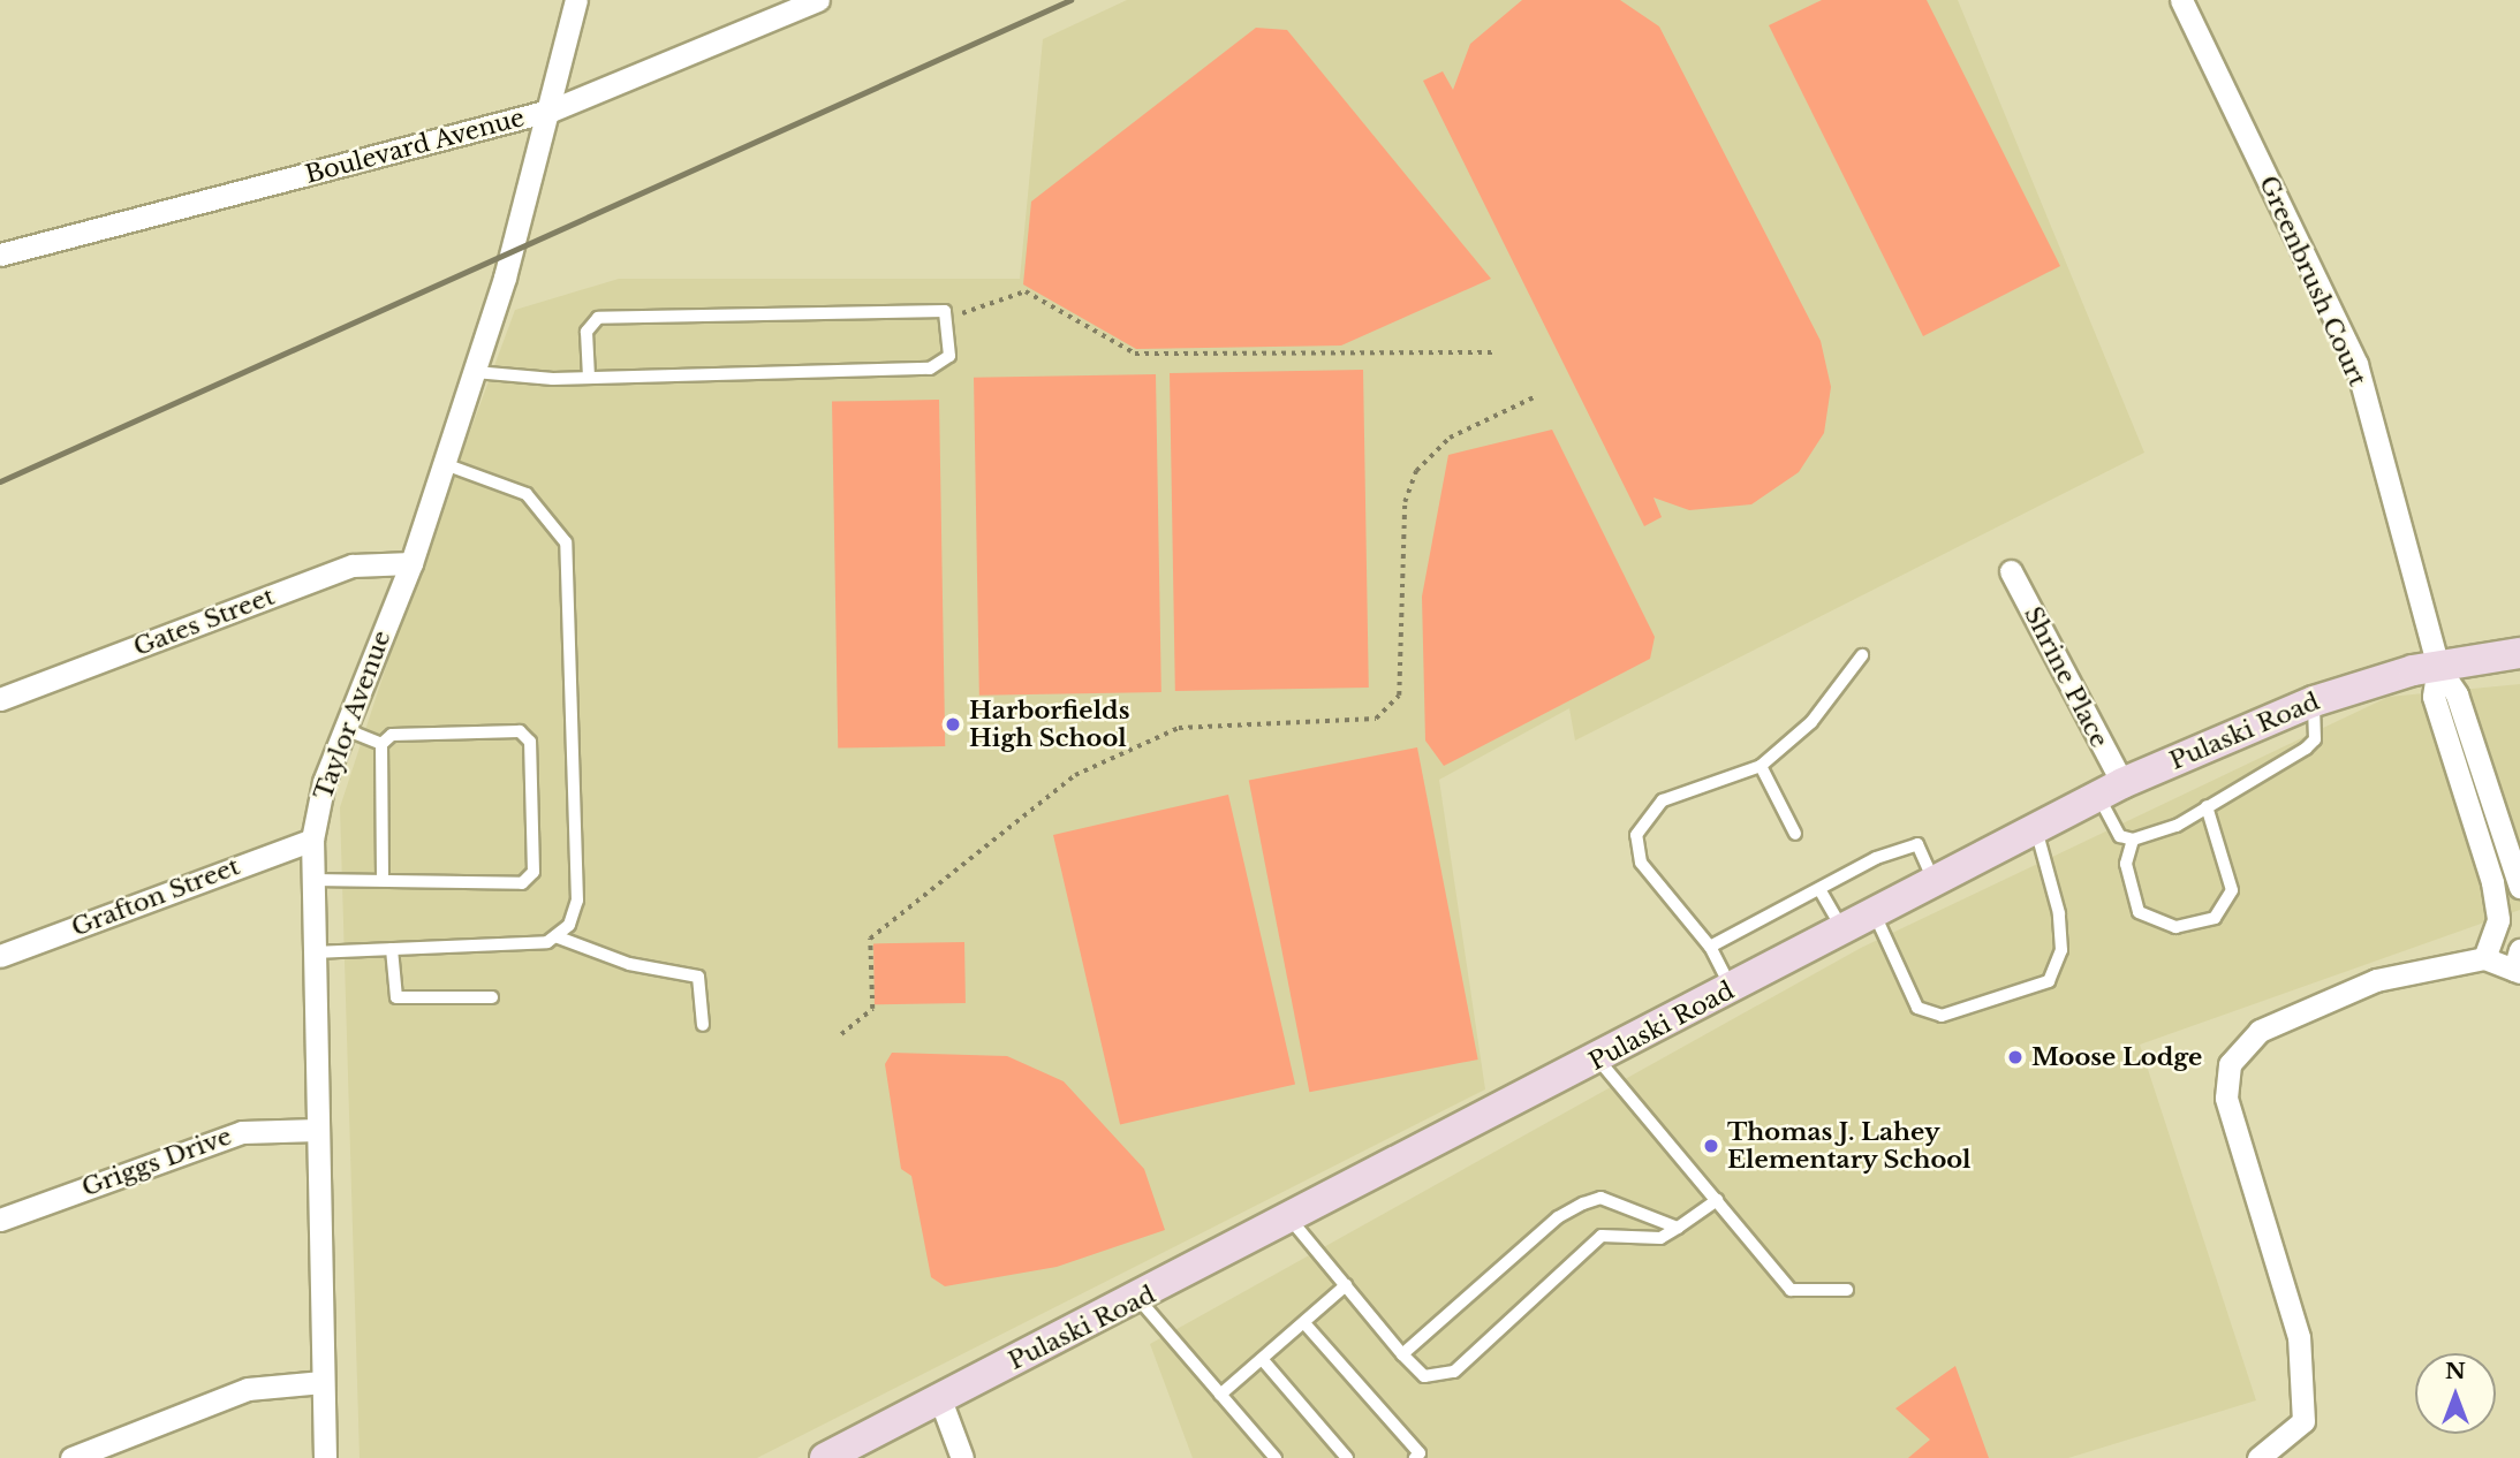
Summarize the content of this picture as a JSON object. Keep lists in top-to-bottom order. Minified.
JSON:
{"streets":{"main road":["Pulaski Road"],"street":["Boulevard Avenue","Greenbrush Court","Gates Street","Shrine Place","Taylor Avenue","Grafton Street","Griggs Drive"]},"crossings":[["Boulevard Avenue","Taylor Avenue"],["Greenbrush Court","Pulaski Road"],["Gates Street","Taylor Avenue"],["Shrine Place","Pulaski Road"],["Taylor Avenue","Grafton Street"],["Taylor Avenue","Griggs Drive"]],"places":["Harborfields High School","Moose Lodge","Thomas J. Lahey Elementary School"],"north":"top"}
